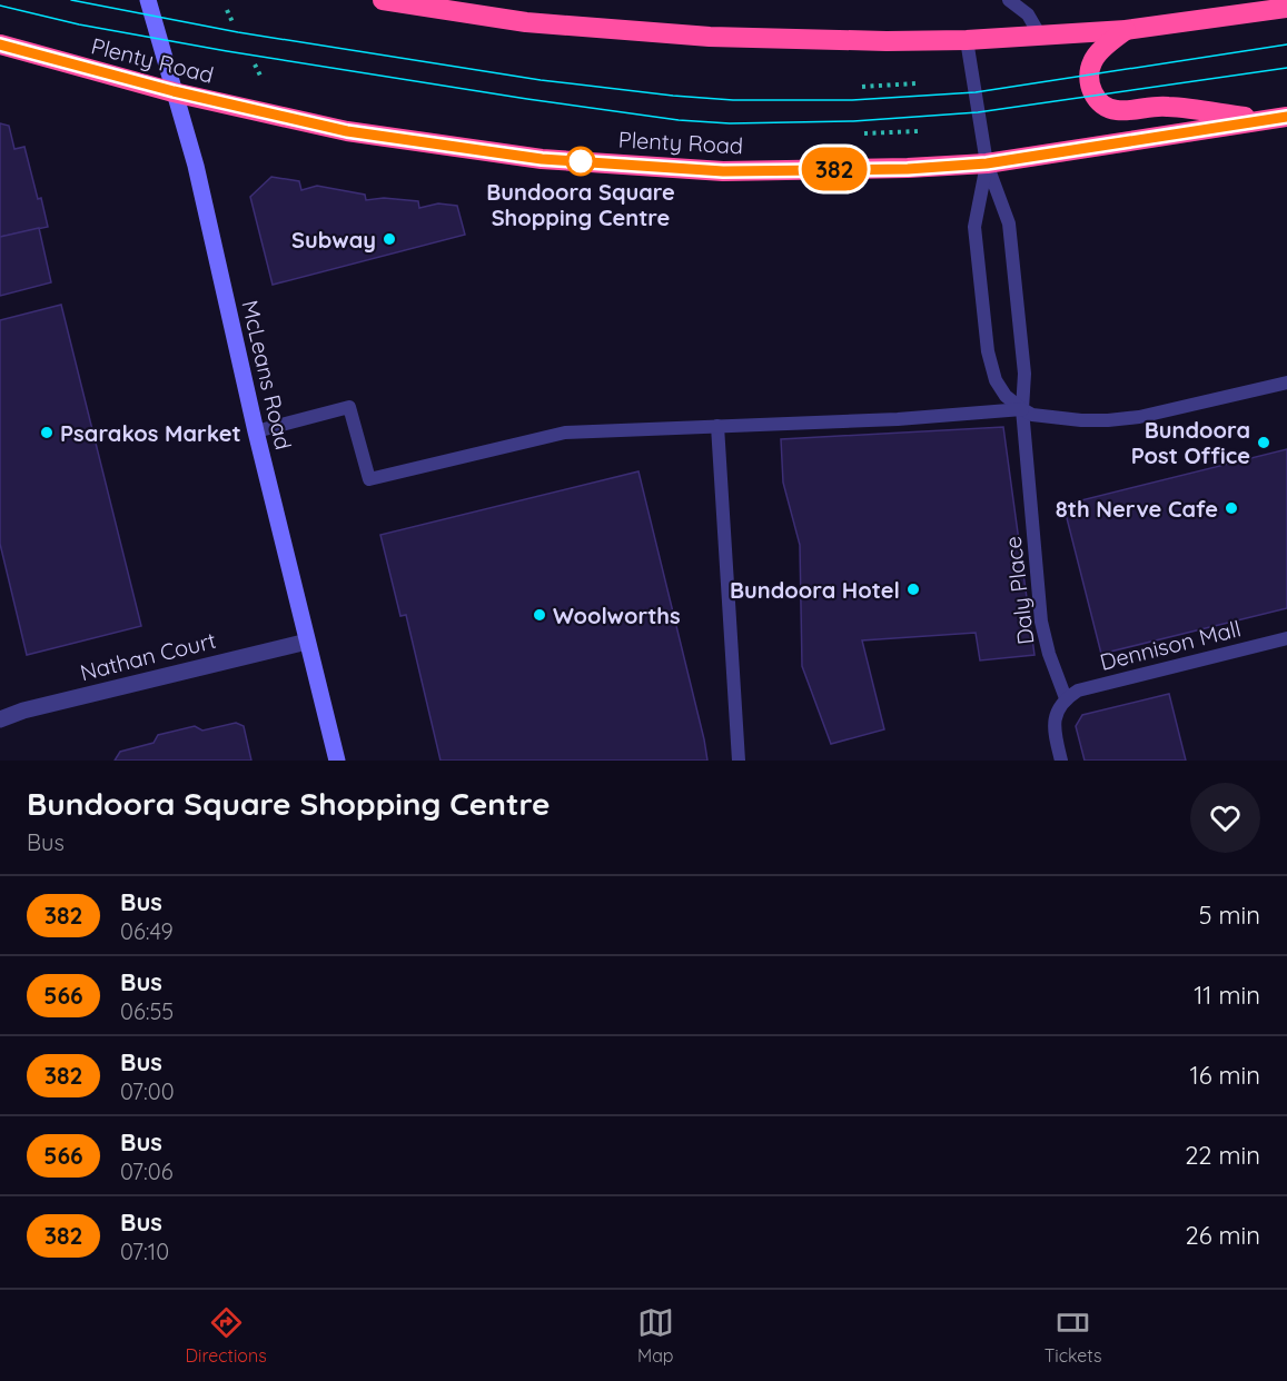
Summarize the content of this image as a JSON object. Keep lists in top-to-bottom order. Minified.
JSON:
{"streets":{"highway":["Plenty Road"],"street":["McLeans Road","Nathan Court"],"lane":["Daly Place","Dennison Mall"]},"crossings":[["Plenty Road","McLeans Road"],["Plenty Road","Daly Place"],["McLeans Road","Nathan Court"],["Daly Place","Dennison Mall"]],"places":["Bundoora Square Shopping Centre","Subway","Psarakos Market","Bundoora Post Office","8th Nerve Cafe","Bundoora Hotel","Woolworths"],"lines":["bus line 382"],"page":{"on_map":"382","heading":["Bundoora Square Shopping Centre","Bus"],"list":[{"mark":"382","name":"Bus","note":"06:49","value":"5 min"},{"mark":"566","name":"Bus","note":"06:55","value":"11 min"},{"mark":"382","name":"Bus","note":"07:00","value":"16 min"},{"mark":"566","name":"Bus","note":"07:06","value":"22 min"},{"mark":"382","name":"Bus","note":"07:10","value":"26 min"}],"tabs":["Directions","Map","Tickets"]}}
